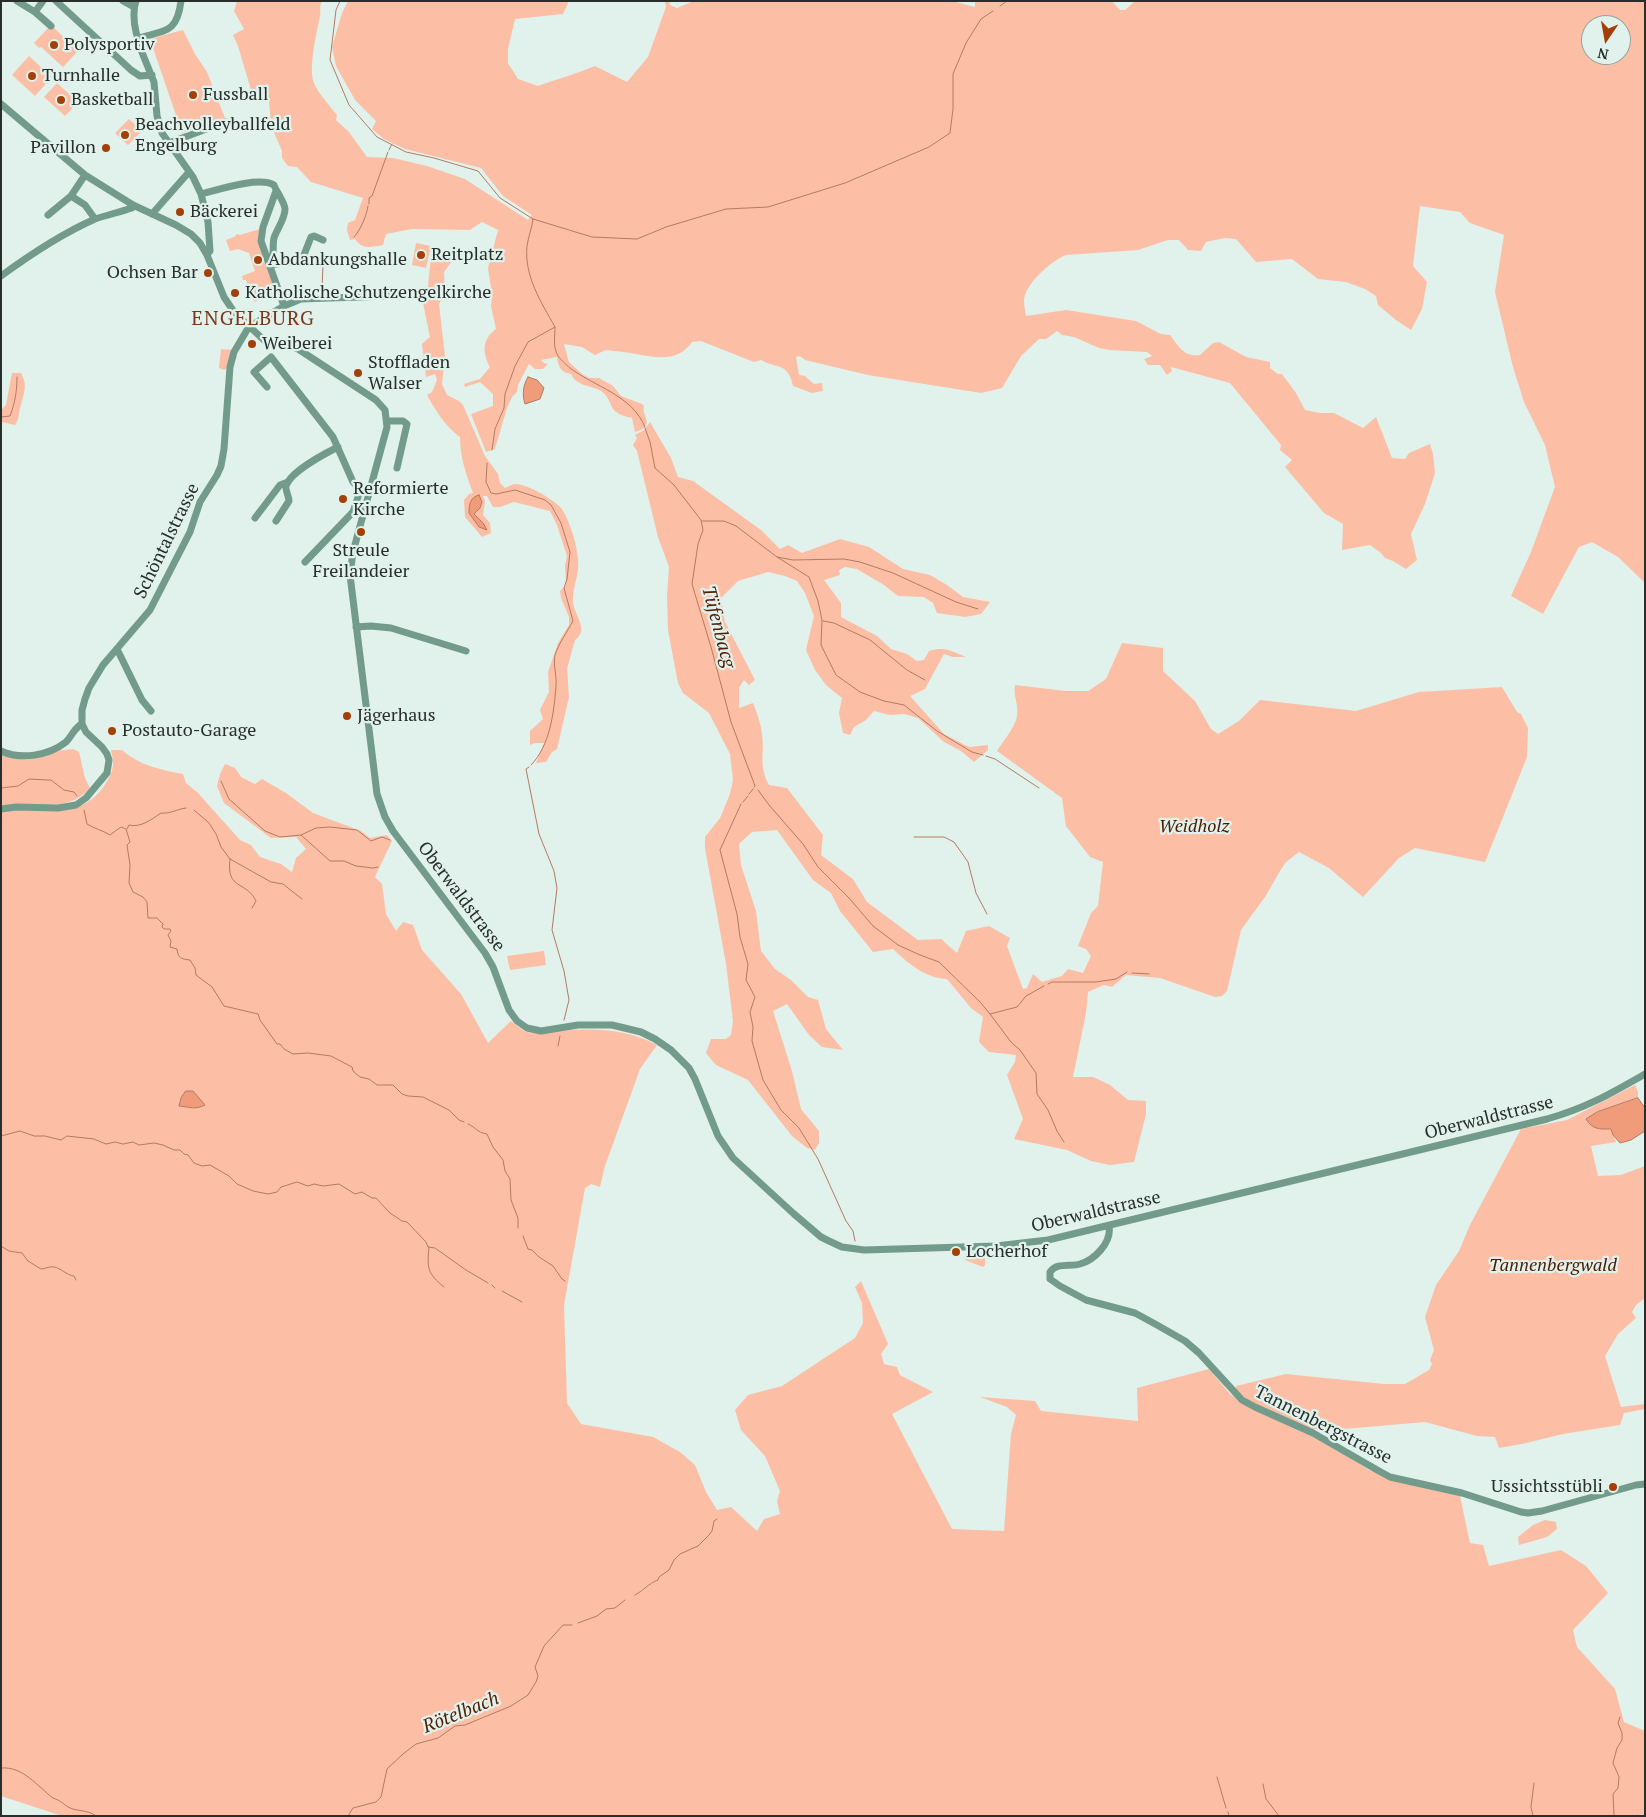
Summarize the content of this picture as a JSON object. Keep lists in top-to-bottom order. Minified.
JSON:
{"streets":{"street":["Schöntalstrasse","Oberwaldstrasse","Tannenbergstrasse"]},"crossings":[["Oberwaldstrasse","Tannenbergstrasse"]],"districts":["ENGELBURG"],"water":["Tüfenbacg","Rötelbach"],"parks":["Weidholz","Tannenbergwald"],"places":["Polysportiv","Turnhalle","Fussball","Basketball","Beachvolleyballfeld Engelburg","Pavillon","Bäckerei","Reitplatz","Abdankungshalle","Ochsen Bar","Katholische Schutzengelkirche","Weiberei","Stoffladen Walser","Reformierte Kirche","Streule Freilandeier","Jägerhaus","Postauto-Garage","Locherhof","Ussichtsstübli"],"north":"bottom"}
